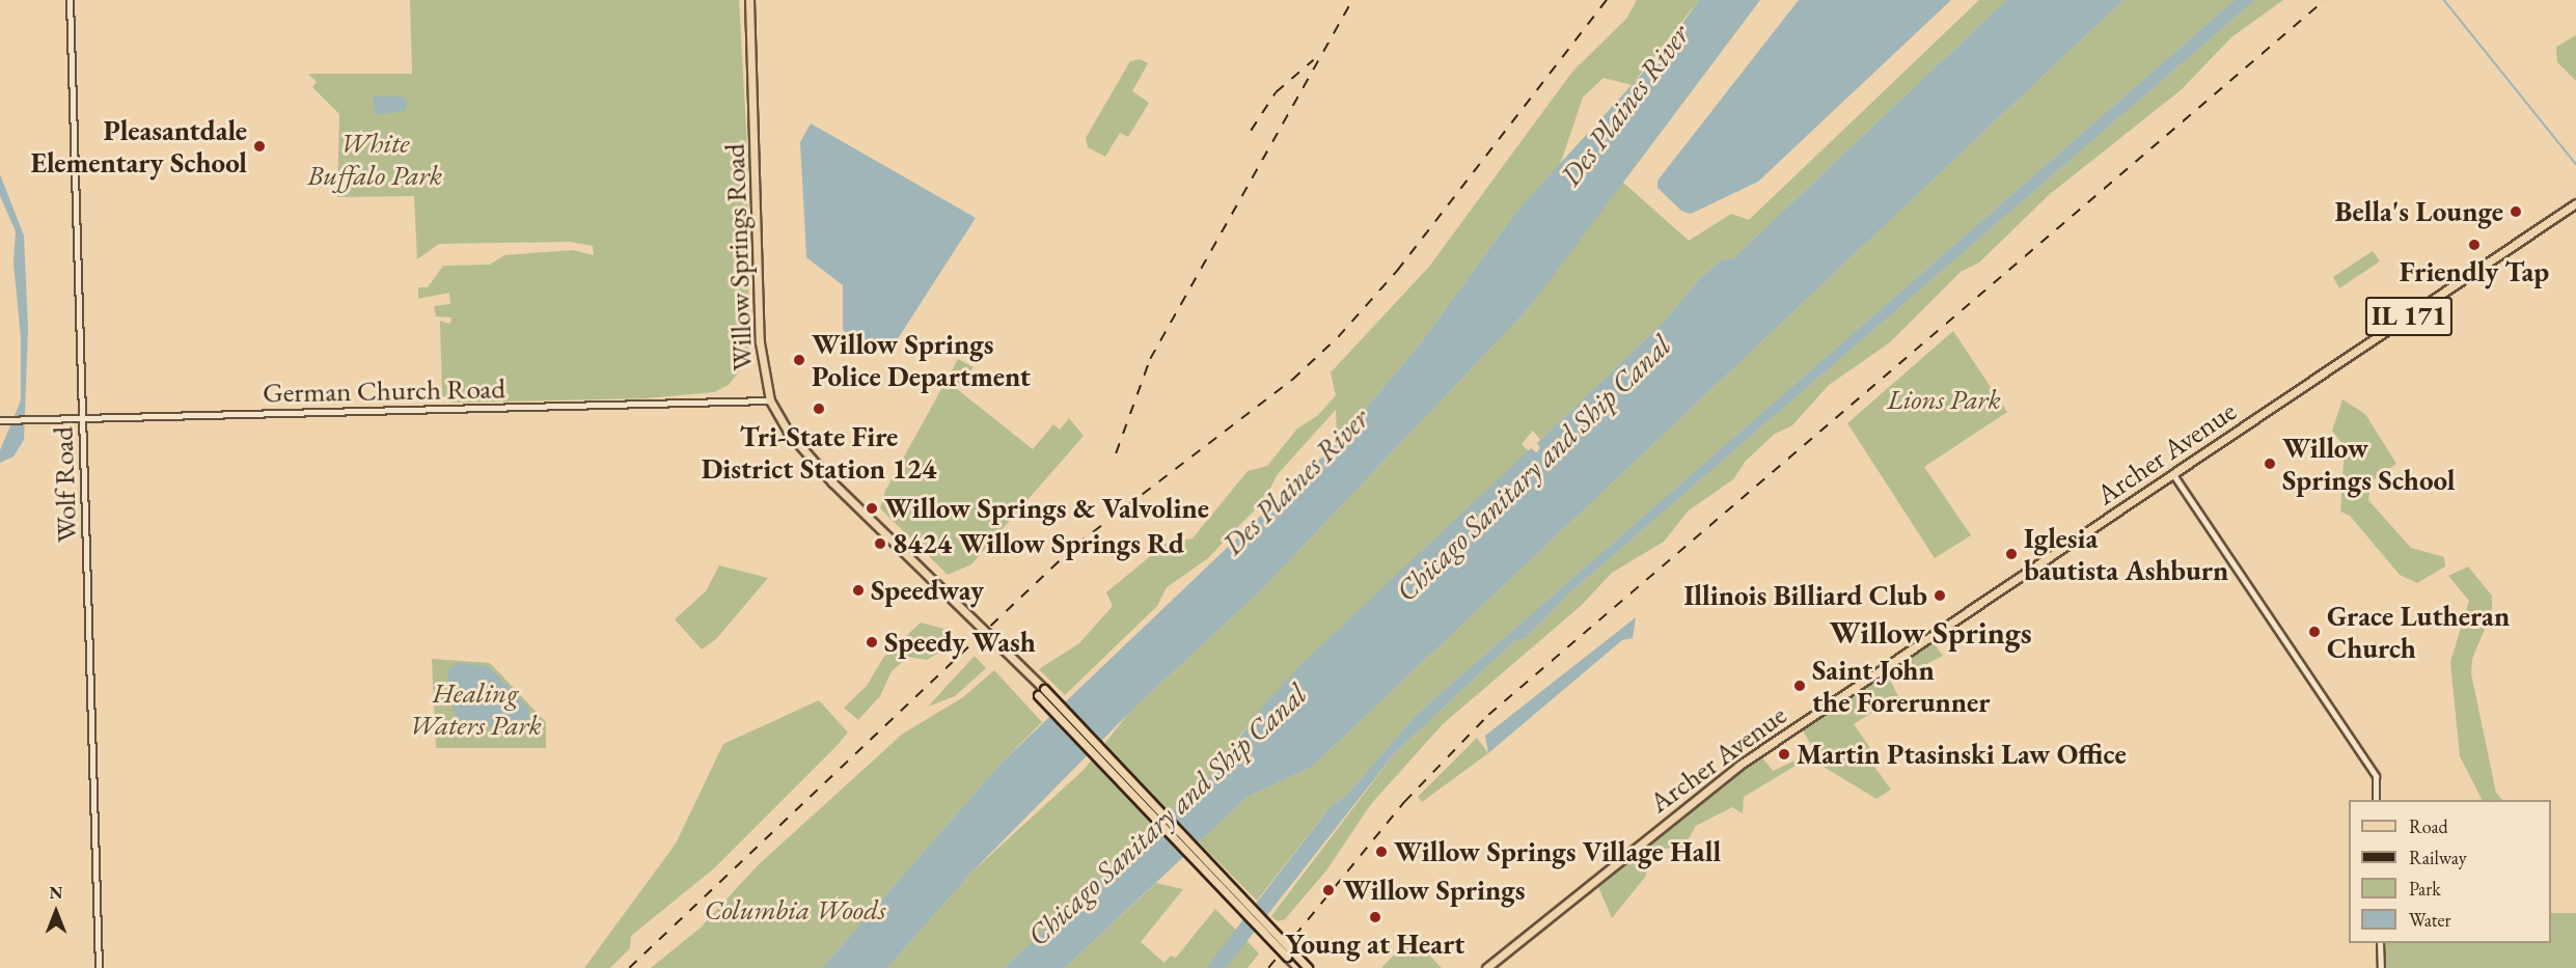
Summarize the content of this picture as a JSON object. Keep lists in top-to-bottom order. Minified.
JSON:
{"streets":{"main road":["Willow Springs Road","IL 171","Archer Avenue"],"street":["German Church Road","Wolf Road"]},"crossings":[["Willow Springs Road","German Church Road"],["German Church Road","Wolf Road"]],"districts":["Willow Springs"],"water":["Des Plaines River","Chicago Sanitary and Ship Canal"],"parks":["White Buffalo Park","Lions Park","Healing Waters Park","Columbia Woods"],"places":["Pleasantdale Elementary School","Bella's Lounge","Friendly Tap","Willow Springs Police Department","Tri-State Fire District Station 124","Willow Springs School","Willow Springs & Valvoline","8424 Willow Springs Rd","Iglesia bautista Ashburn","Speedway","Illinois Billiard Club","Grace Lutheran Church","Speedy Wash","Saint John the Forerunner","Martin Ptasinski Law Office","Willow Springs Village Hall","Willow Springs","Young at Heart"],"legend":["Road","Railway","Park","Water"],"north":"top"}
